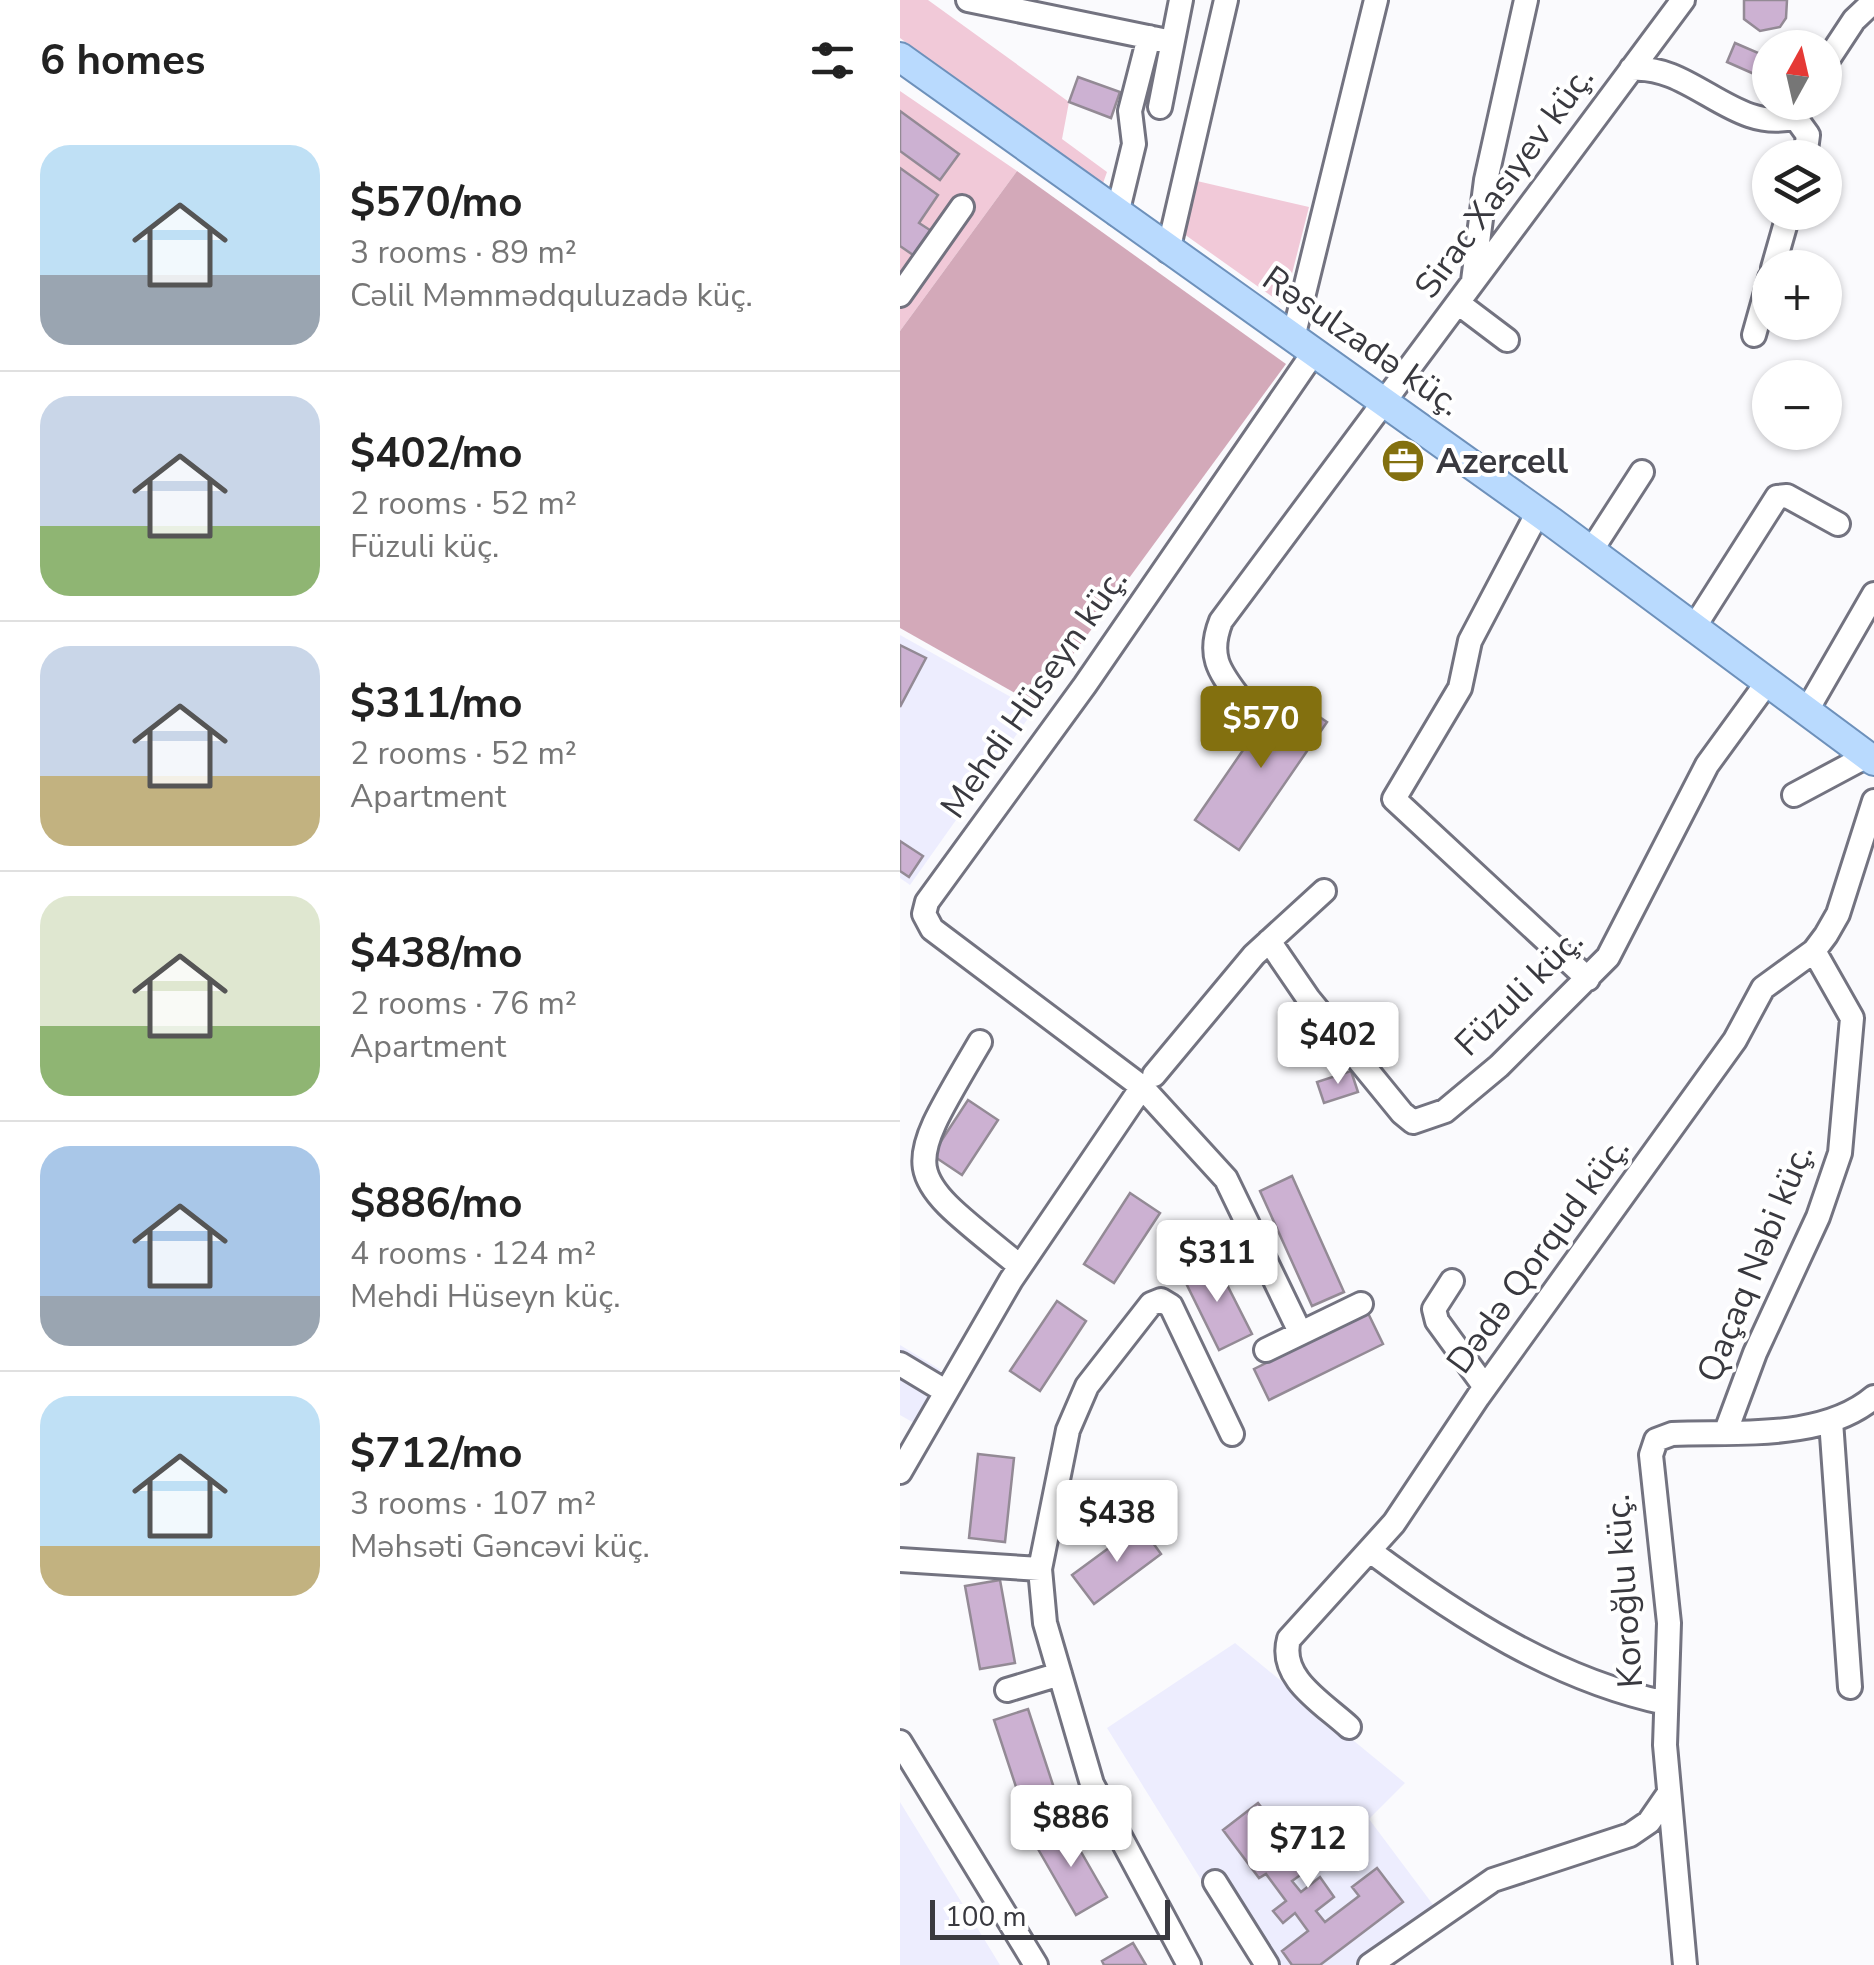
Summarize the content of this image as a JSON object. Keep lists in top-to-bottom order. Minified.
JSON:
{"streets":{"main road":["Rəsulzadə küç."],"street":["Sirac Xasıyev küç.","Mehdi Hüseyn küç.","Füzuli küç.","Dədə Qorqud küç.","Qaçaq Nəbi küç.","Koroğlu küç."]},"crossings":[["Sirac Xasıyev küç.","Rəsulzadə küç."],["Rəsulzadə küç.","Mehdi Hüseyn küç."],["Rəsulzadə küç.","Füzuli küç."],["Dədə Qorqud küç.","Qaçaq Nəbi küç."],["Qaçaq Nəbi küç.","Koroğlu küç."]],"places":{"office":["Azercell"]},"scale_bar":"100 m","north":"top","page":{"heading":"6 homes","map_buttons":["+","−"],"list":[{"name":"$570/mo","note":"3 rooms · 89 m² · Cəlil Məmmədquluzadə küç."},{"name":"$402/mo","note":"2 rooms · 52 m² · Füzuli küç."},{"name":"$311/mo","note":"2 rooms · 52 m² · Apartment"},{"name":"$438/mo","note":"2 rooms · 76 m² · Apartment"},{"name":"$886/mo","note":"4 rooms · 124 m² · Mehdi Hüseyn küç."},{"name":"$712/mo","note":"3 rooms · 107 m² · Məhsəti Gəncəvi küç."}],"price":["$570","$402","$311","$438","$886","$712"],"scale":"100 m"}}
